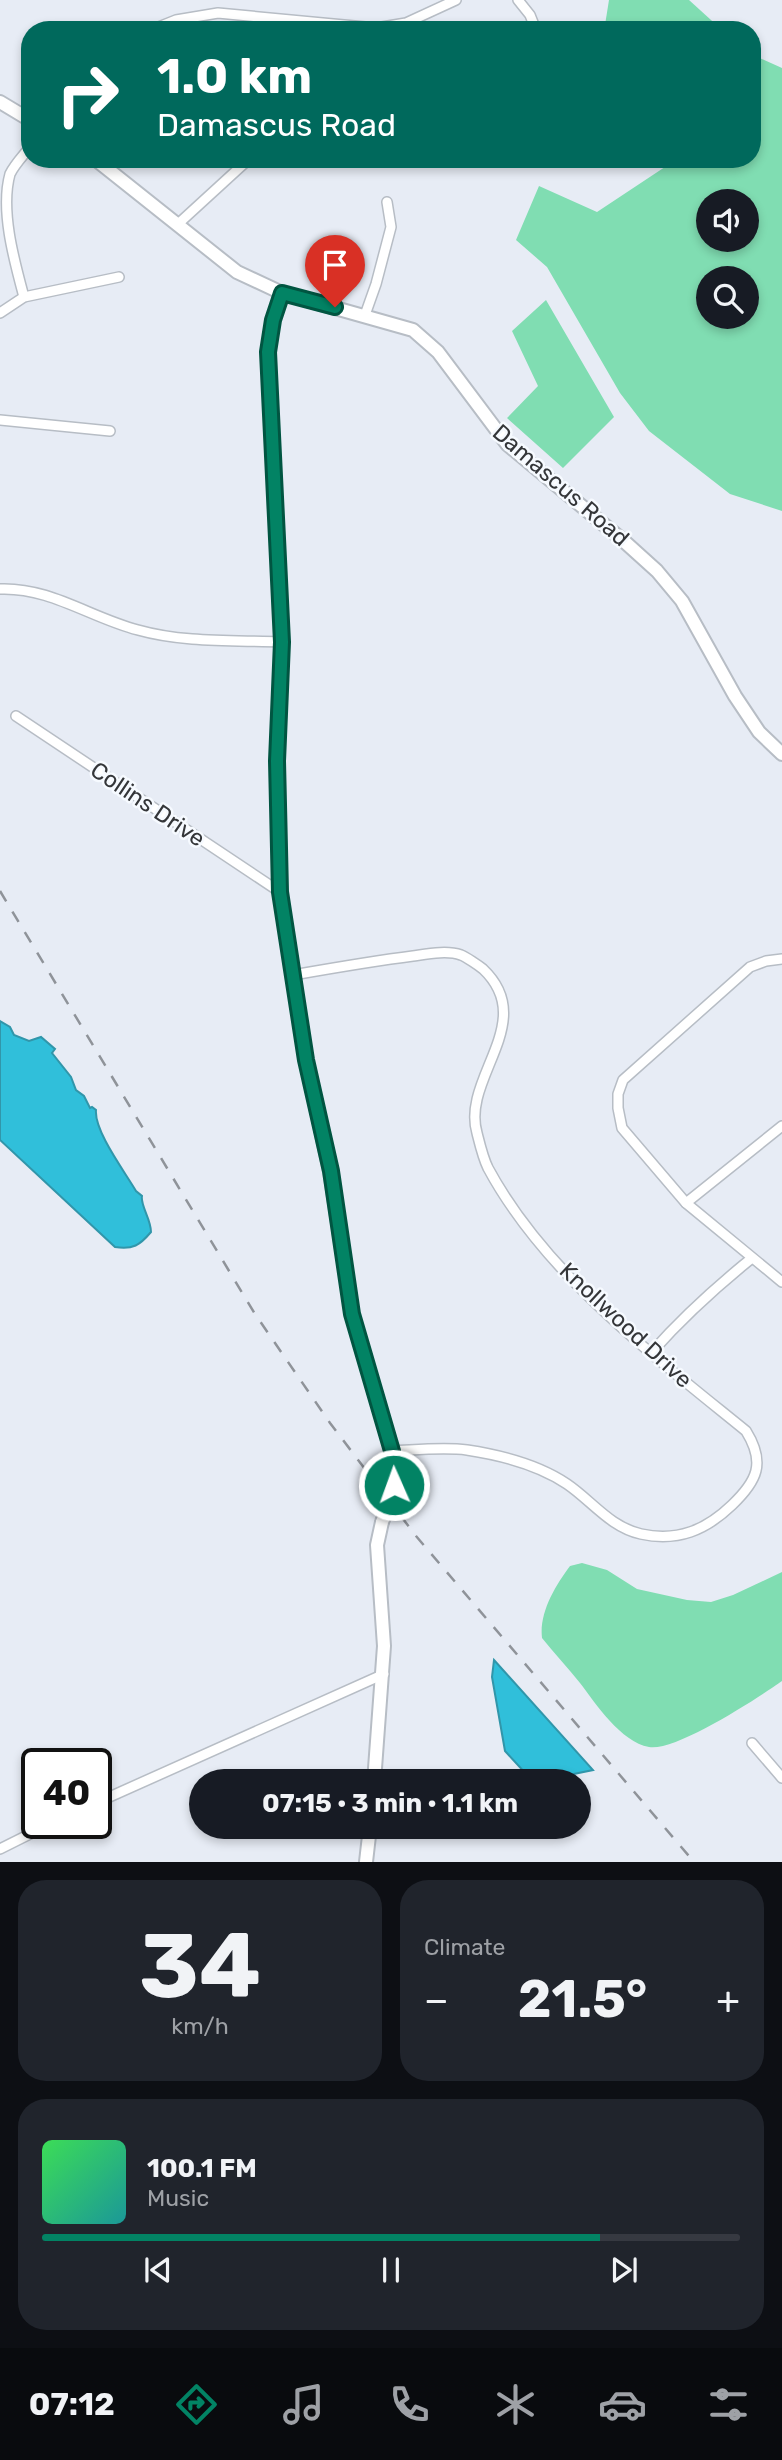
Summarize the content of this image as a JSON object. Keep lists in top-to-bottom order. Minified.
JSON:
{"streets":{"street":["Damascus Road","Collins Drive","Knollwood Drive"]},"page":{"turn":["1.0 km","Damascus Road"],"limit":"40","trip":"07:15 · 3 min · 1.1 km","tile":[["34","km/h"],"Climate"],"heat":["−","21.5°","+"],"song":["100.1 FM","Music"],"tabs":"07:12"}}
